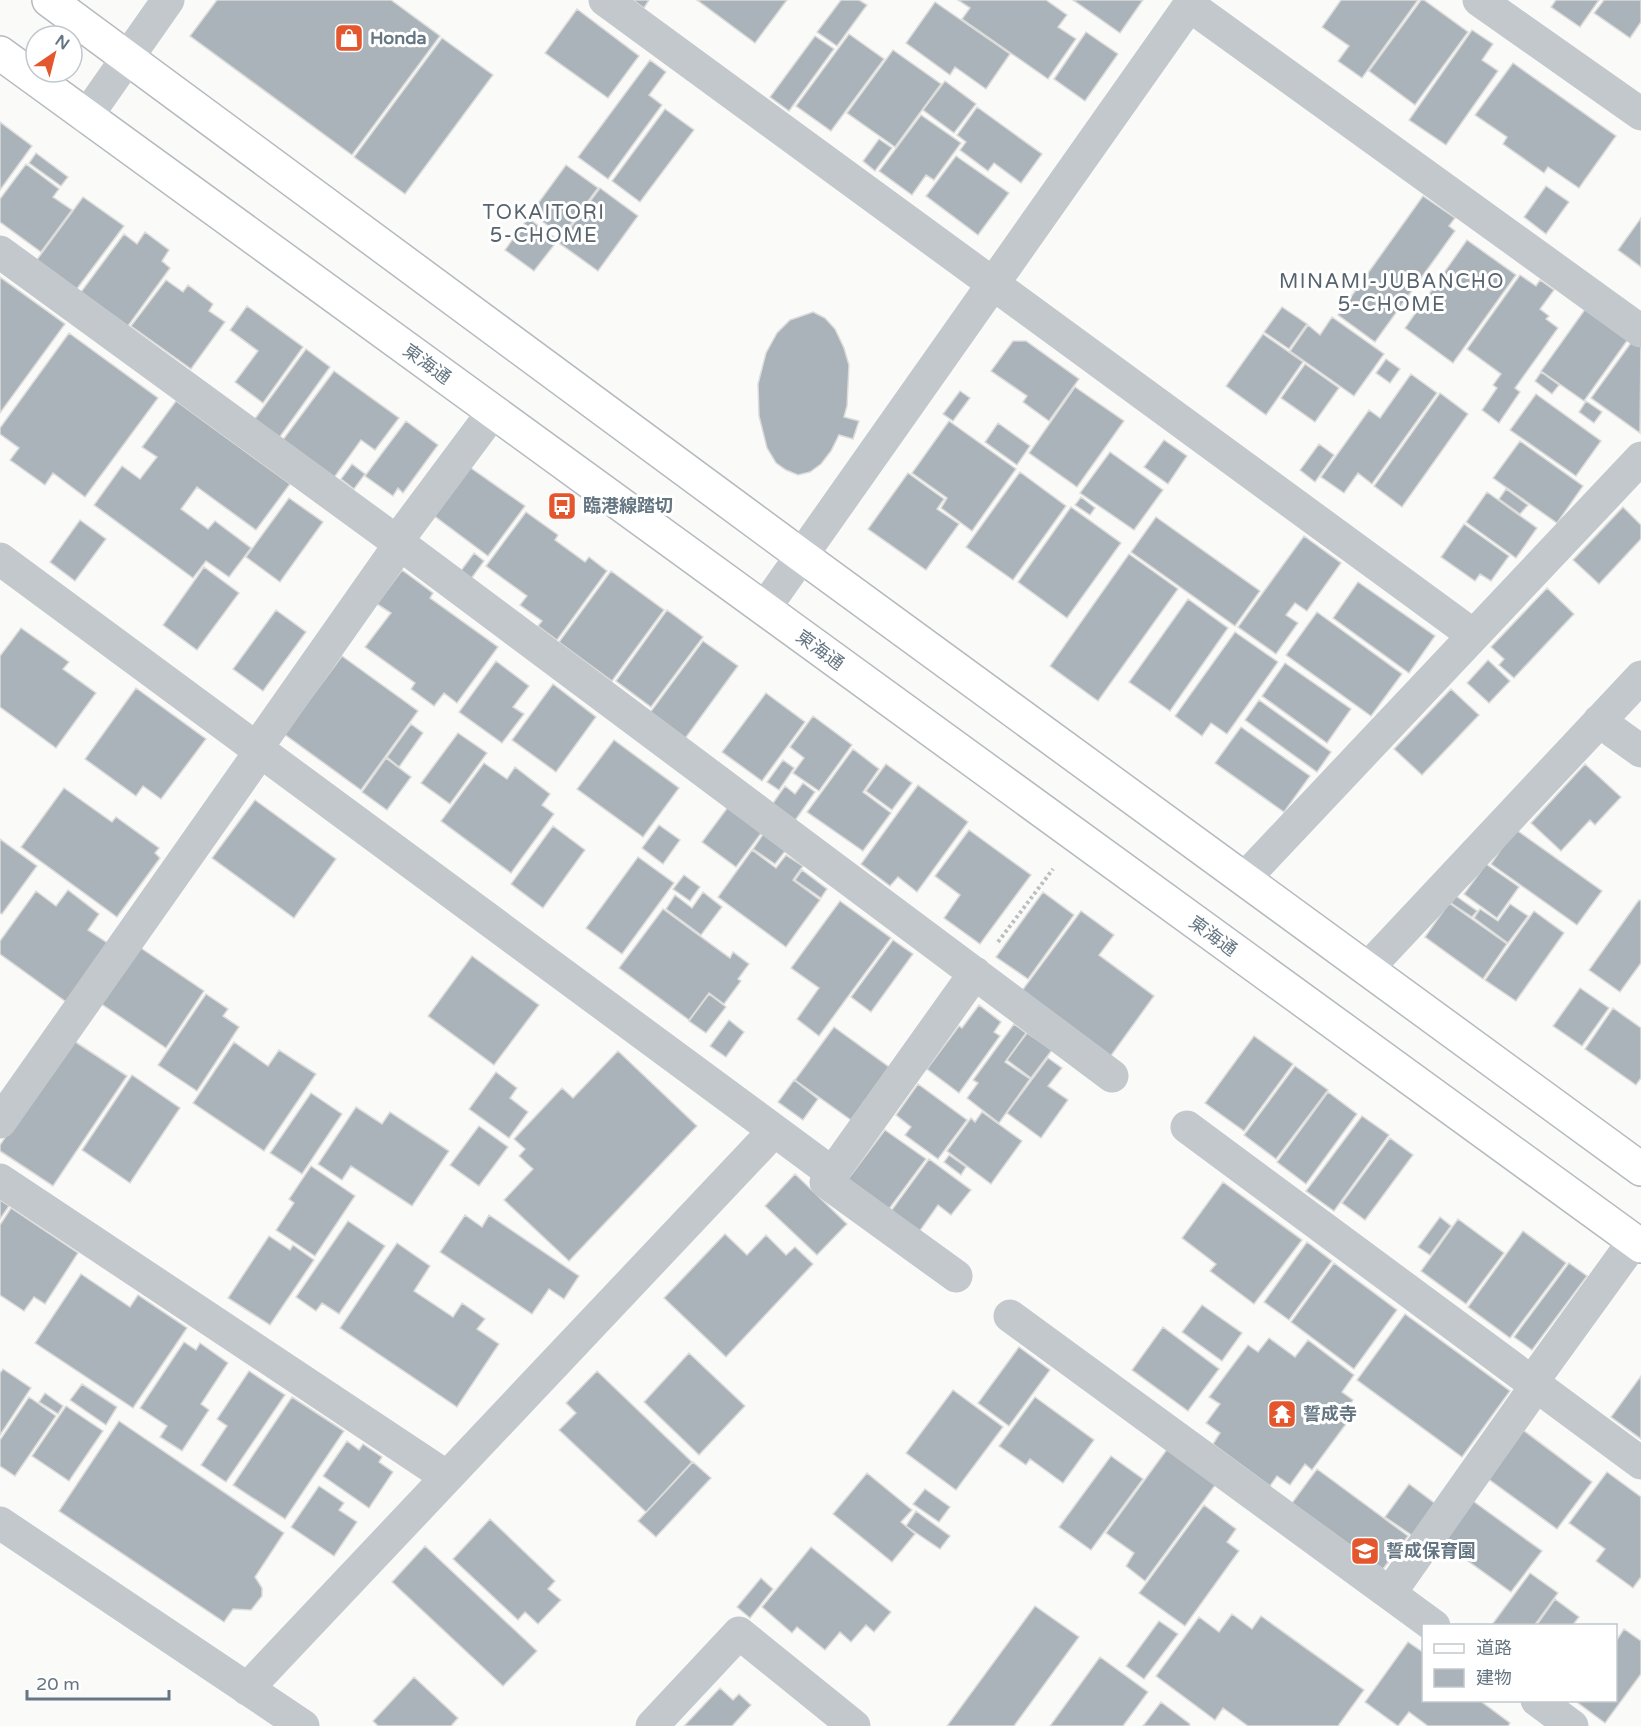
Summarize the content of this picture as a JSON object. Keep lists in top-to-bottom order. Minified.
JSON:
{"streets":{"main road":["東海通"]},"districts":["TOKAITORI 5-CHOME","MINAMI-JUBANCHO 5-CHOME"],"places":{"shop":["Honda"],"bus stop":["臨港線踏切"],"temple":["誓成寺"],"school or university":["誓成保育園"]},"legend":["道路","建物"],"scale_bar":"20 m","north":"top right"}
